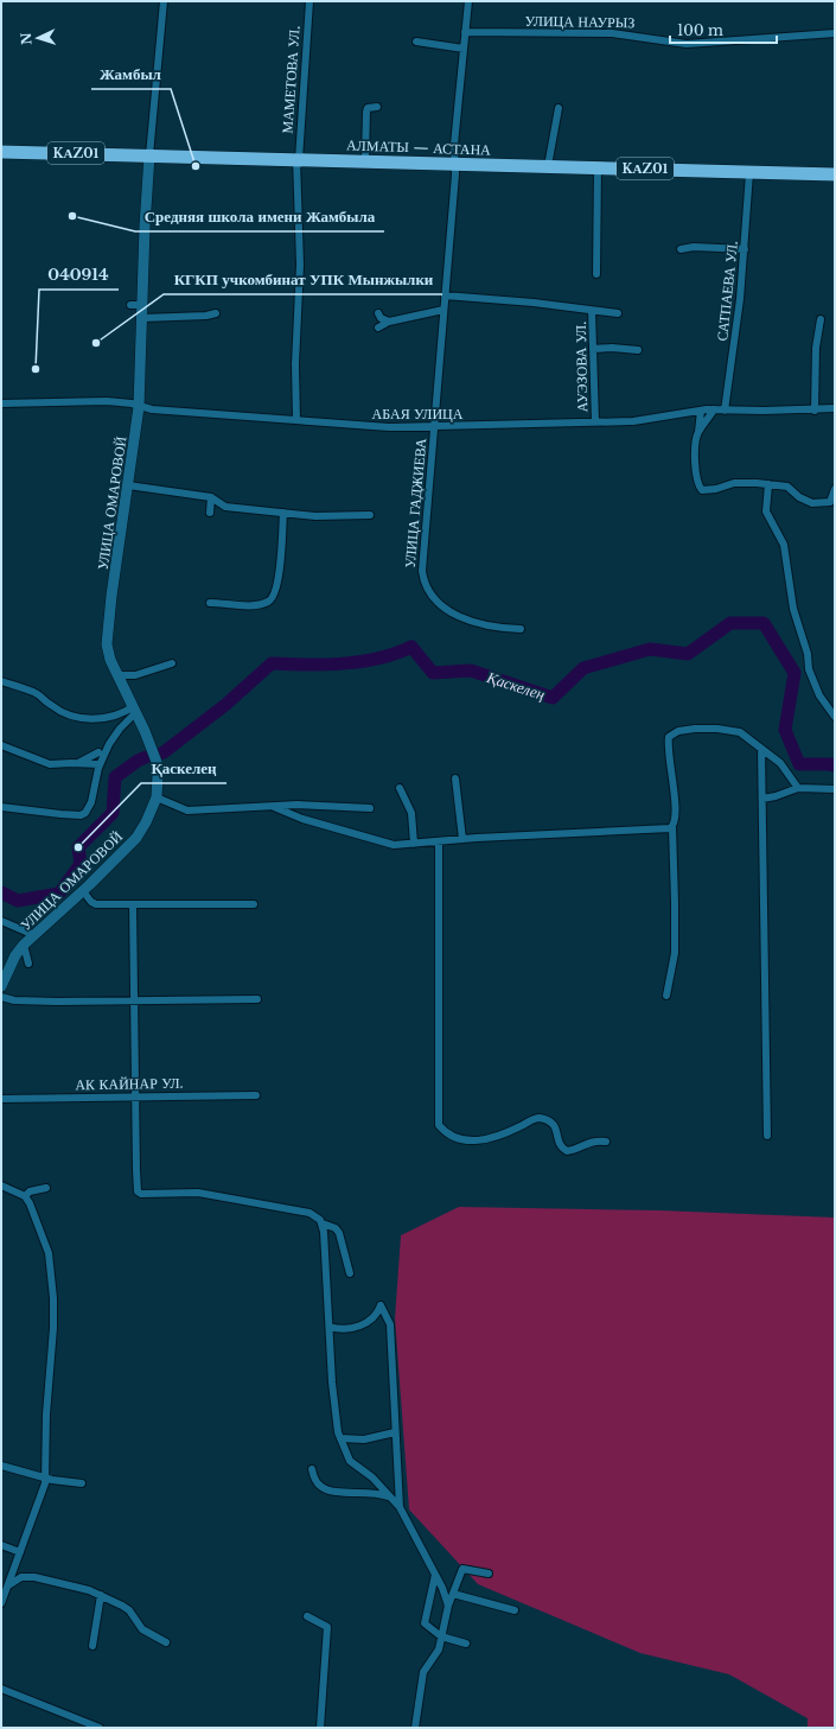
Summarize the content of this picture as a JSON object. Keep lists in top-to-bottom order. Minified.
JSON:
{"streets":{"highway":["АЛМАТЫ — АСТАНА","KАZ01"],"street":["УЛИЦА НАУРЫЗ","МАМЕТОВА УЛ.","САТПАЕВА УЛ.","АУЭЗОВА УЛ.","АБАЯ УЛИЦА","УЛИЦА ОМАРОВОЙ","УЛИЦА ГАДЖИЕВА","АК КАЙНАР УЛ."]},"crossings":[["УЛИЦА НАУРЫЗ","УЛИЦА ГАДЖИЕВА"],["МАМЕТОВА УЛ.","АЛМАТЫ — АСТАНА"],["МАМЕТОВА УЛ.","АБАЯ УЛИЦА"],["АЛМАТЫ — АСТАНА","САТПАЕВА УЛ."],["АЛМАТЫ — АСТАНА","УЛИЦА ОМАРОВОЙ"],["АЛМАТЫ — АСТАНА","УЛИЦА ГАДЖИЕВА"],["САТПАЕВА УЛ.","АБАЯ УЛИЦА"],["АУЭЗОВА УЛ.","АБАЯ УЛИЦА"],["АБАЯ УЛИЦА","УЛИЦА ОМАРОВОЙ"],["АБАЯ УЛИЦА","УЛИЦА ГАДЖИЕВА"]],"water":["Қаскелең"],"places":["Жамбыл","Средняя школа имени Жамбыла","КГКП учкомбинат УПК Мынжылки","040914","Қаскелең"],"scale_bar":"100 m","north":"left"}
